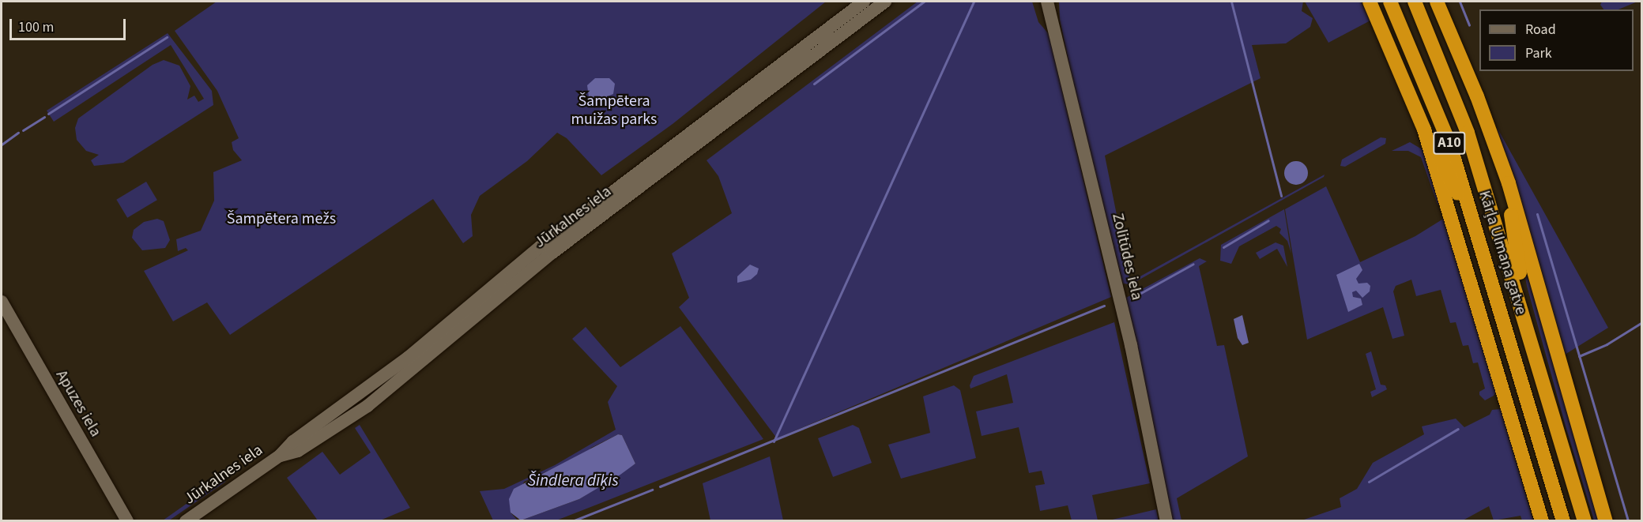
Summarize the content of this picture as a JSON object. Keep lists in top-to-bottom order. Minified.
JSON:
{"streets":{"highway":["A10","Kārļa Ulmaņa gatve"],"street":["Jūrkalnes iela","Zolitūdes iela","Apuzes iela"]},"water":["Šindlera dīķis"],"parks":["Šampētera muižas parks","Šampētera mežs"],"legend":["Road","Park"],"scale_bar":"100 m"}
